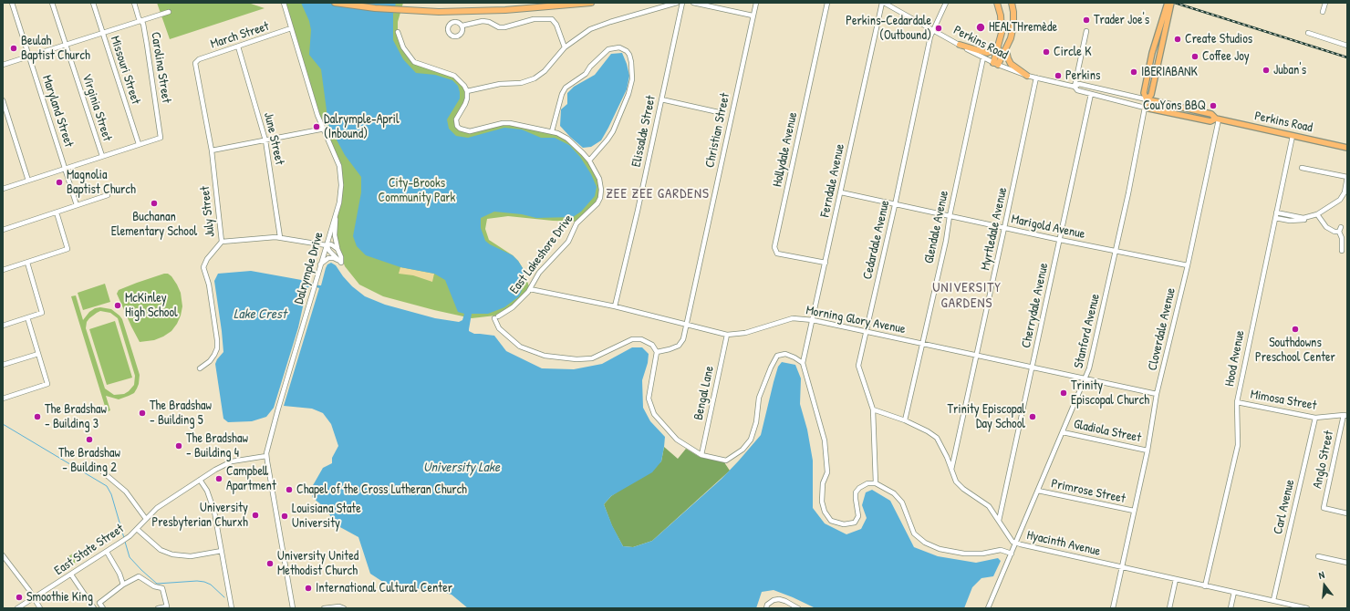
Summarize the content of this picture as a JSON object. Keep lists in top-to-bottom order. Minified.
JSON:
{"streets":{"main road":["Perkins Road"],"street":["March Street","Carolina Street","Missouri Street","Virginia Street","Maryland Street","Christian Street","Elissalde Street","June Street","Hollydale Avenue","Ferndale Avenue","July Street","Glendale Avenue","Marigold Avenue","Myrtledale Avenue","Cedardale Avenue","East Lakeshore Drive","Dalrymple Drive","Cherrydale Avenue","Morning Glory Avenue","Cloverdale Avenue","Stanford Avenue","Hood Avenue","Bengal Lane","Mimosa Street","Gladiola Street","Anglo Street","Primrose Street","Carl Avenue","Hyacinth Avenue","East State Street"]},"crossings":[["March Street","June Street"],["March Street","July Street"],["March Street","Dalrymple Drive"],["Perkins Road","Ferndale Avenue"],["Perkins Road","Glendale Avenue"],["Perkins Road","Myrtledale Avenue"],["Perkins Road","Cedardale Avenue"],["Perkins Road","Cherrydale Avenue"],["Perkins Road","Cloverdale Avenue"],["Perkins Road","Stanford Avenue"],["Perkins Road","Hood Avenue"],["Carolina Street","Missouri Street"],["Christian Street","East Lakeshore Drive"],["Christian Street","Morning Glory Avenue"],["Elissalde Street","Morning Glory Avenue"],["Hollydale Avenue","Ferndale Avenue"],["Ferndale Avenue","Marigold Avenue"],["Ferndale Avenue","Morning Glory Avenue"],["Glendale Avenue","Marigold Avenue"],["Glendale Avenue","Morning Glory Avenue"],["Glendale Avenue","Hyacinth Avenue"],["Marigold Avenue","Myrtledale Avenue"],["Marigold Avenue","Cedardale Avenue"],["Marigold Avenue","Cherrydale Avenue"],["Marigold Avenue","Cloverdale Avenue"],["Marigold Avenue","Stanford Avenue"],["Myrtledale Avenue","Morning Glory Avenue"],["Myrtledale Avenue","Hyacinth Avenue"],["Cedardale Avenue","Morning Glory Avenue"],["Cedardale Avenue","Hyacinth Avenue"],["East Lakeshore Drive","Morning Glory Avenue"],["Dalrymple Drive","East State Street"],["Cherrydale Avenue","Morning Glory Avenue"],["Cherrydale Avenue","Hyacinth Avenue"],["Morning Glory Avenue","Cloverdale Avenue"],["Morning Glory Avenue","Stanford Avenue"],["Morning Glory Avenue","Bengal Lane"],["Cloverdale Avenue","Gladiola Street"],["Cloverdale Avenue","Primrose Street"],["Cloverdale Avenue","Hyacinth Avenue"],["Stanford Avenue","Gladiola Street"],["Stanford Avenue","Primrose Street"],["Stanford Avenue","Hyacinth Avenue"],["Hood Avenue","Mimosa Street"],["Hood Avenue","Hyacinth Avenue"],["Mimosa Street","Anglo Street"],["Mimosa Street","Carl Avenue"],["Carl Avenue","Hyacinth Avenue"]],"districts":["ZEE ZEE GARDENS","UNIVERSITY GARDENS"],"water":["Lake Crest","University Lake"],"parks":["City-Brooks Community Park"],"places":["Trader Joe's","HEALTHremède","Perkins-Cedardale (Outbound)","Create Studios","Beulah Baptist Church","Circle K","Coffee Joy","Juban's","IBERIABANK","Perkins","CouYons BBQ","Dalrymple-April (Inbound)","Magnolia Baptist Church","Buchanan Elementary School","McKinley High School","Southdowns Preschool Center","Trinity Episcopal Church","The Bradshaw - Building 5","The Bradshaw - Building 3","Trinity Episcopal Day School","The Bradshaw - Building 2","The Bradshaw - Building 4","Campbell Apartment","Chapel of the Cross Lutheran Church","University Presbyterian Churxh","Louisiana State University","University United Methodist Church","International Cultural Center","Smoothie King"],"north":"top"}
